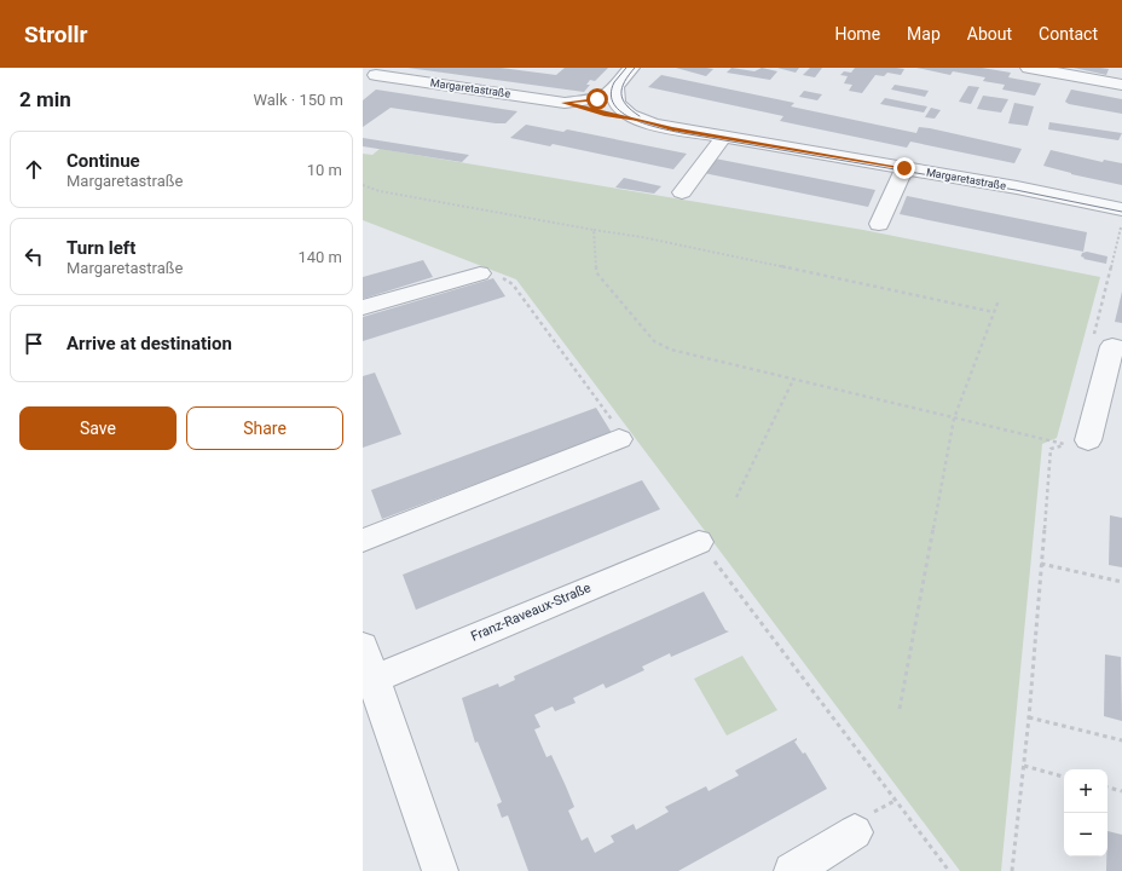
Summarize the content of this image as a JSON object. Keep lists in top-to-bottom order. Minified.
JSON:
{"streets":{"street":["Margaretastraße","Franz-Raveaux-Straße"]},"page":{"header":"Strollr","nav":["Home","Map","About","Contact"],"heading":["2 min","Walk · 150 m"],"list":[["Continue","Margaretastraße","10 m"],["Turn left","Margaretastraße","140 m"],"Arrive at destination"],"buttons":["Save","Share"],"map_buttons":["+","−"]}}
